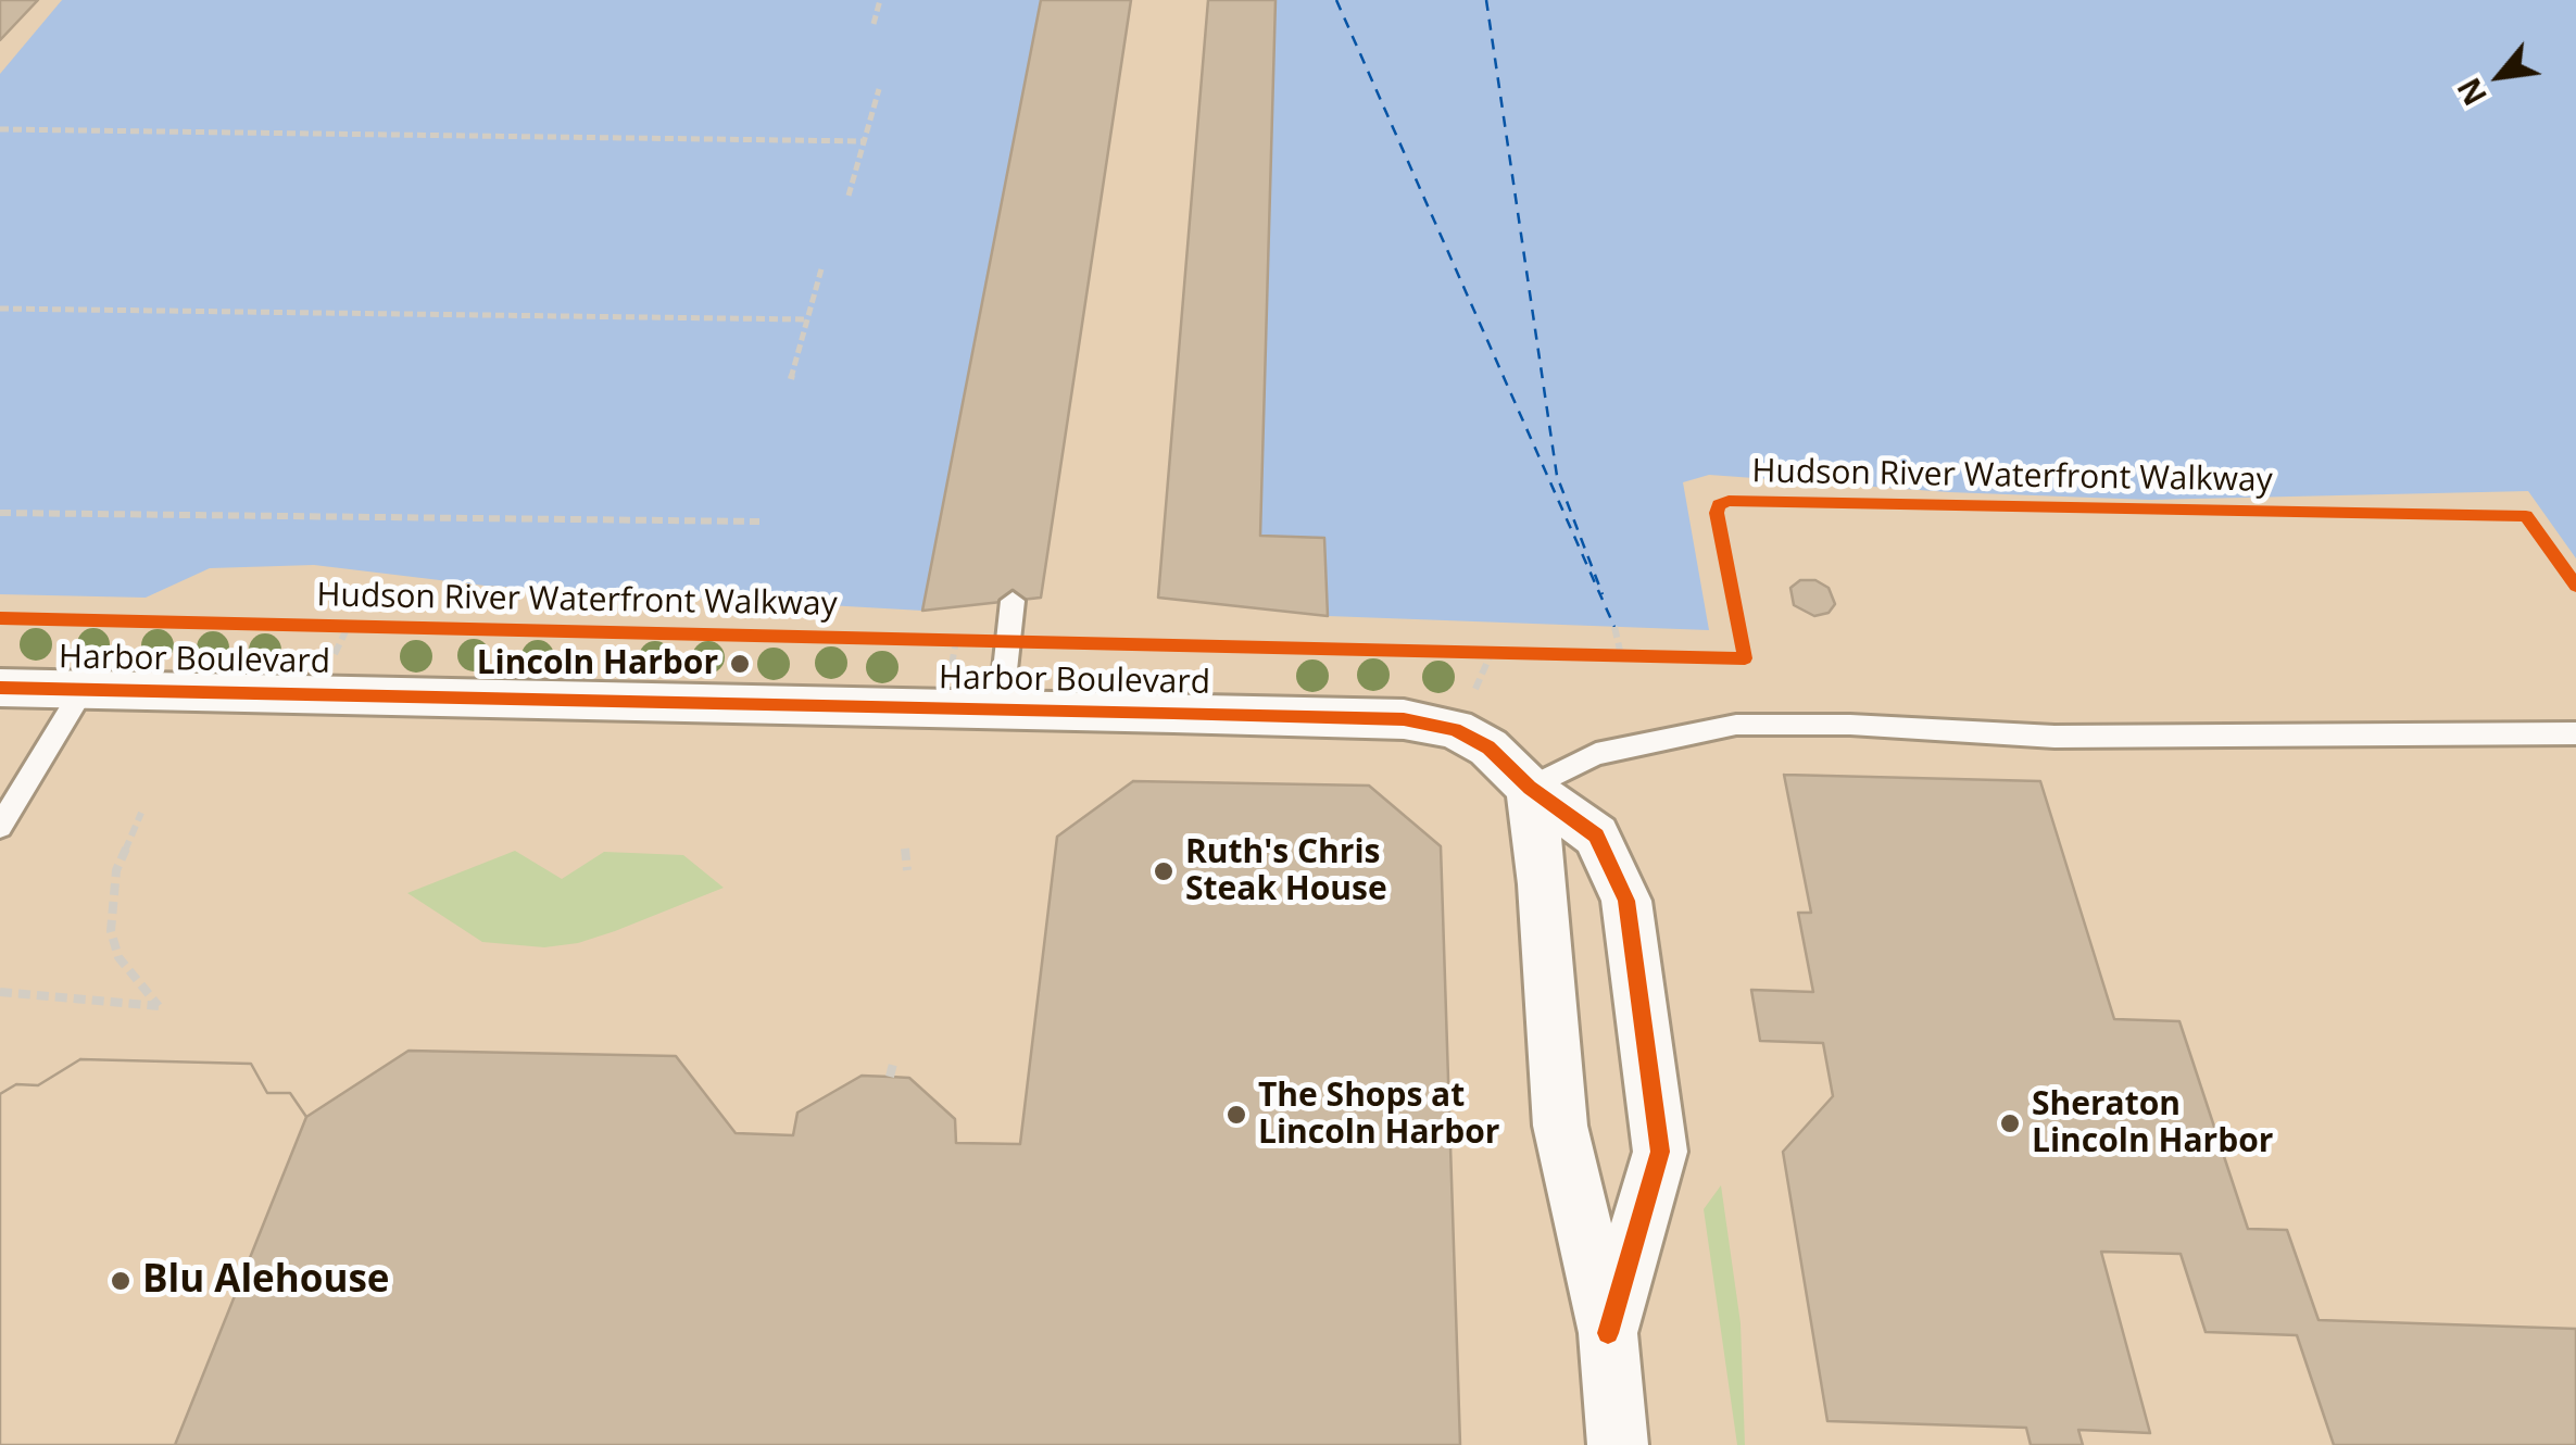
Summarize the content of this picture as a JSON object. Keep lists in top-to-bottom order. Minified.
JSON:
{"streets":{"street":["Harbor Boulevard"],"cycle path":["Hudson River Waterfront Walkway"]},"places":["Lincoln Harbor","Ruth's Chris Steak House","The Shops at Lincoln Harbor","Sheraton Lincoln Harbor","Blu Alehouse"],"north":"bottom left"}
